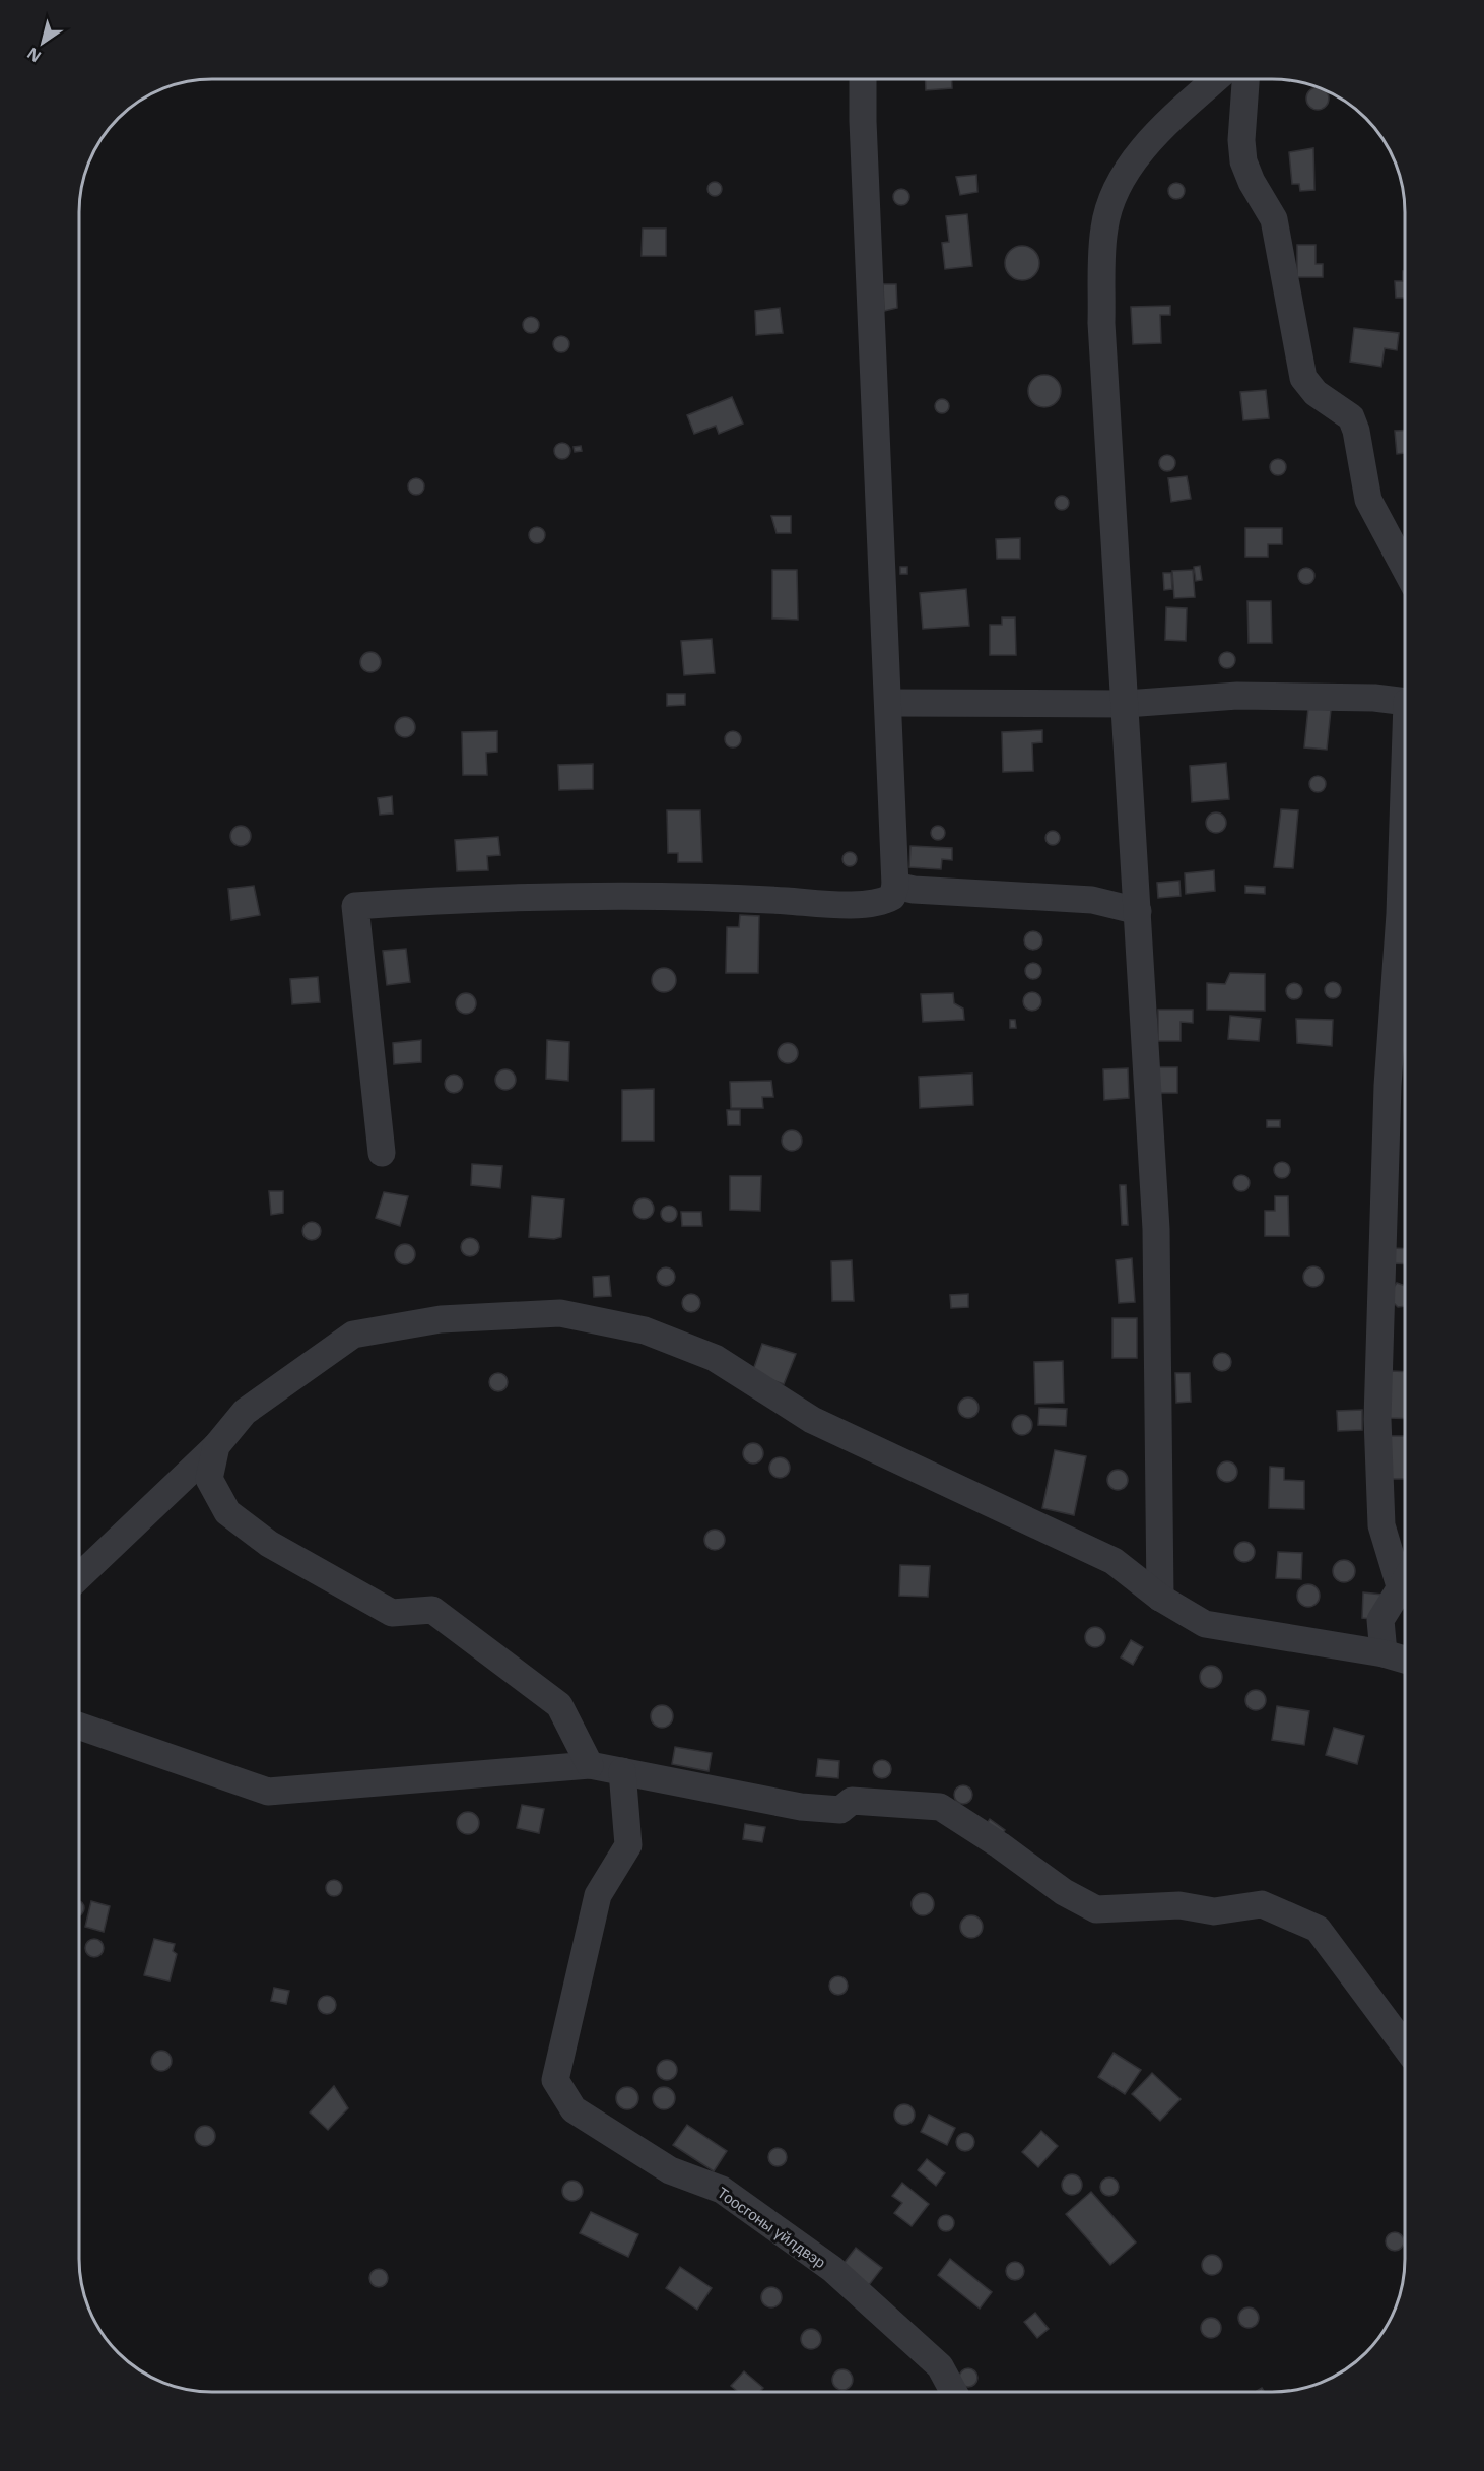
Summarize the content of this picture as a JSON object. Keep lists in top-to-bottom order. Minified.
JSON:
{"streets":{"street":["Тоосгоны үйлдвэр"]},"north":"bottom left"}
